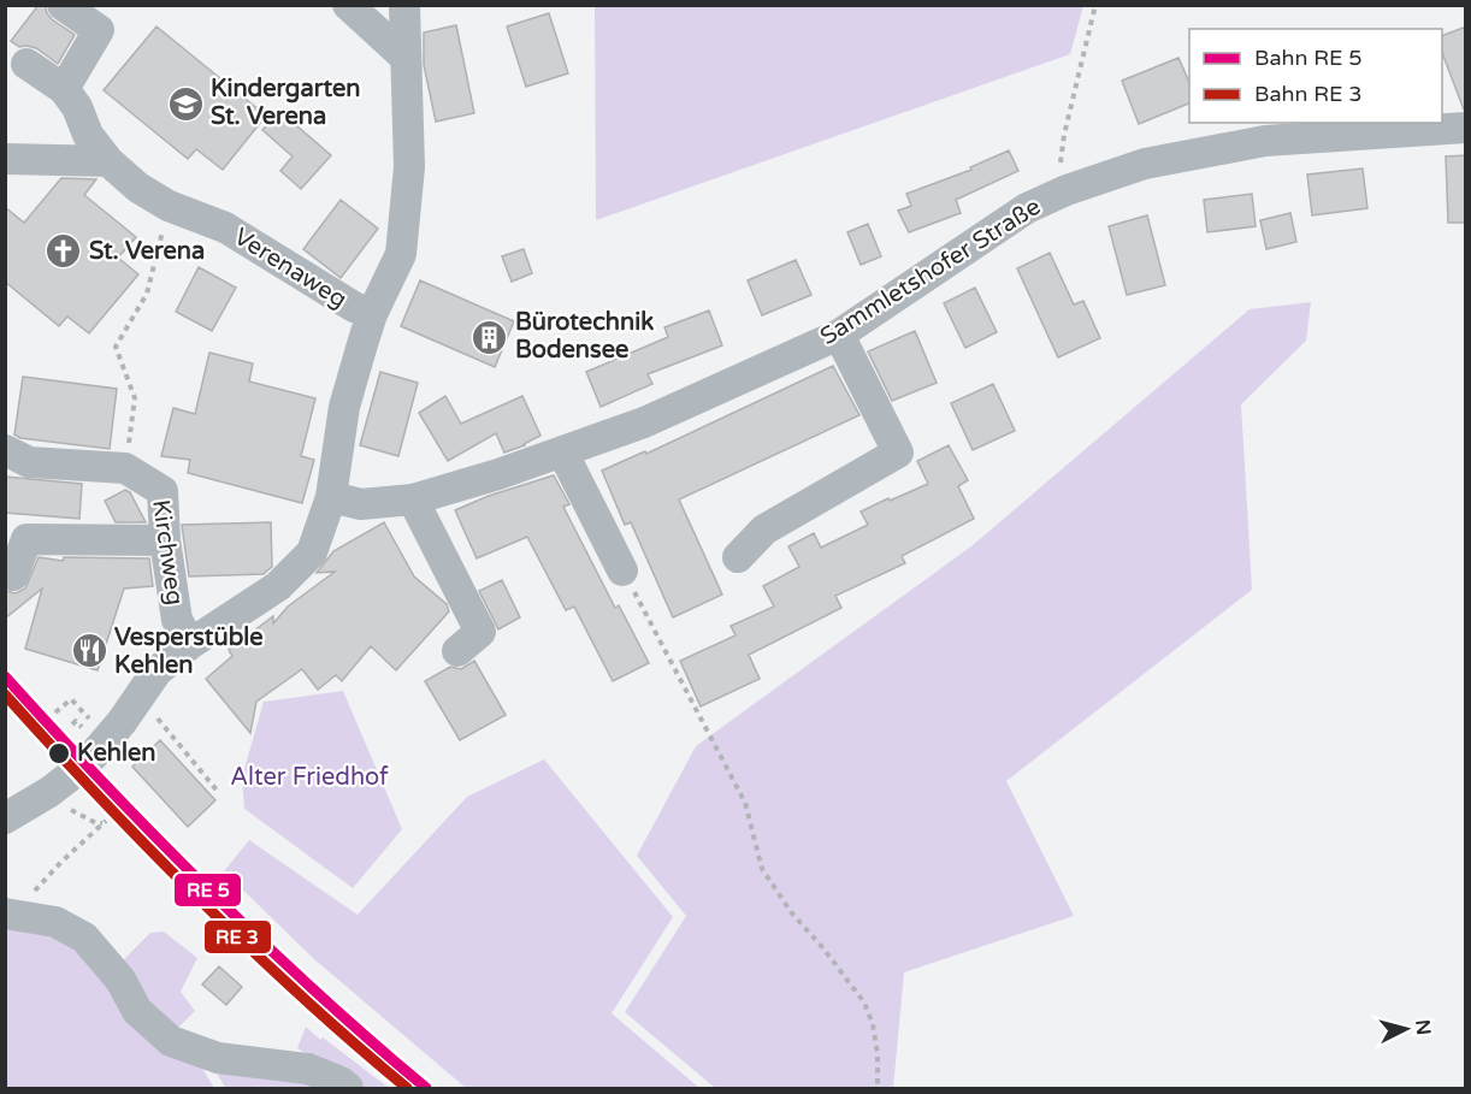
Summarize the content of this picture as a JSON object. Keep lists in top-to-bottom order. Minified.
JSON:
{"streets":{"street":["Verenaweg","Sammletshofer Straße","Kirchweg"]},"parks":["Alter Friedhof"],"places":{"school or university":["Kindergarten St. Verena"],"church":["St. Verena"],"building":["Bürotechnik Bodensee"],"restaurant":["Vesperstüble Kehlen"],"other":["Kehlen"]},"legend":["Bahn RE 5","Bahn RE 3"],"north":"right"}
